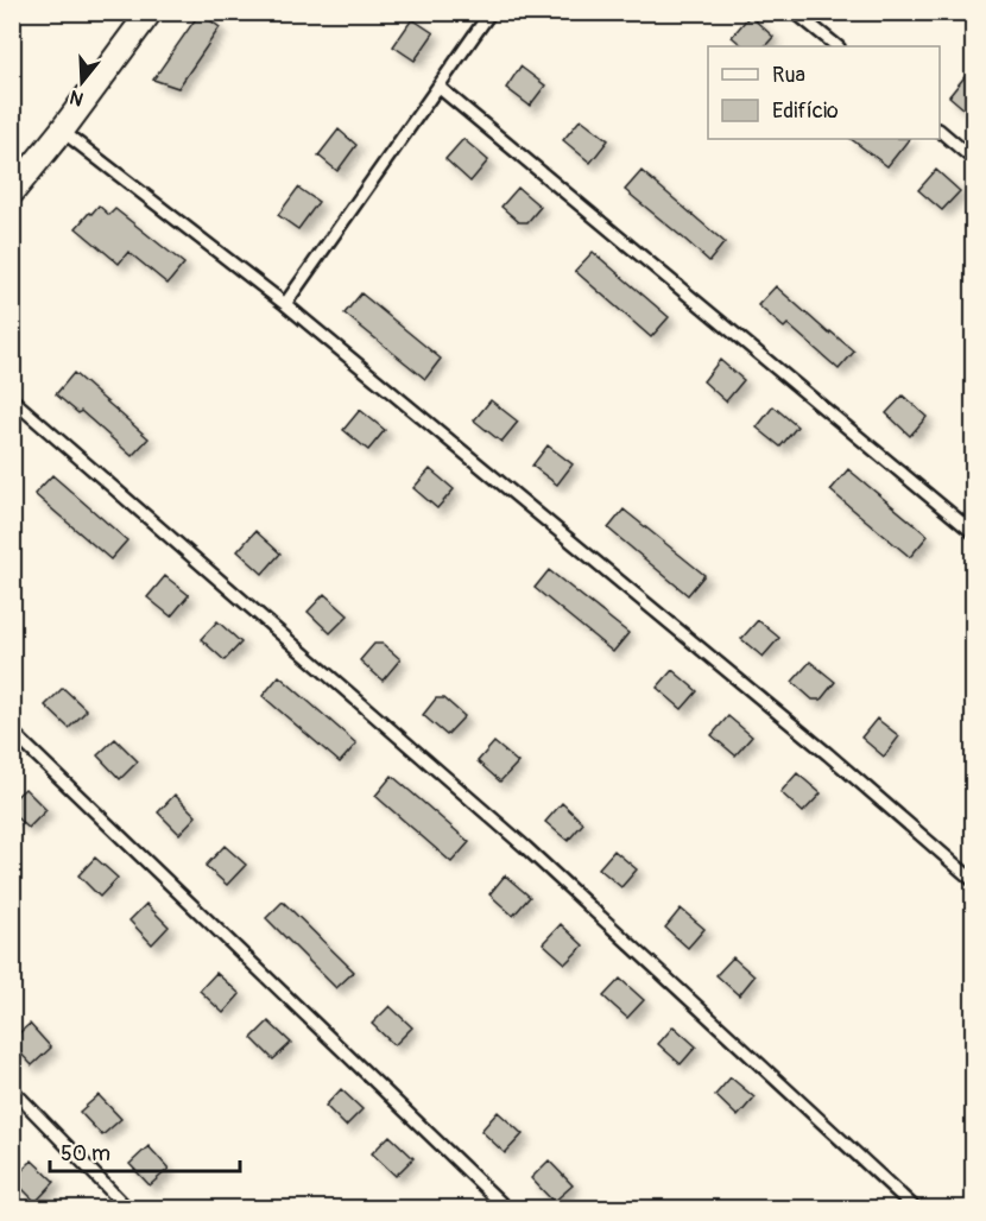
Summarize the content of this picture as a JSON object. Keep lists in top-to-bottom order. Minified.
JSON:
{"legend":["Rua","Edifício"],"scale_bar":"50 m","north":"bottom"}
